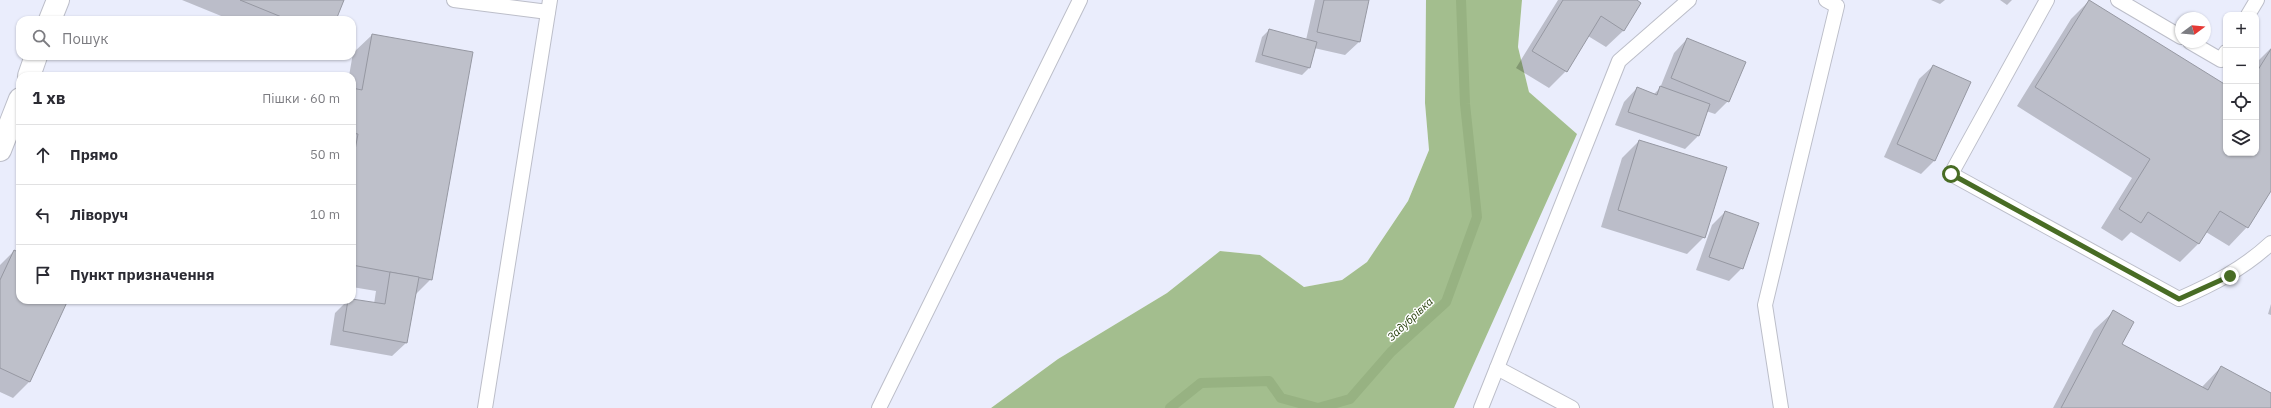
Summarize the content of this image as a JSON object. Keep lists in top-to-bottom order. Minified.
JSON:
{"water":["Задубрівка"],"north":"right","page":{"map_buttons":["+","−"],"search":"Пошук","heading":["1 хв","Пішки · 60 m"],"list":[["Прямо","50 m"],["Ліворуч","10 m"],"Пункт призначення"]}}
